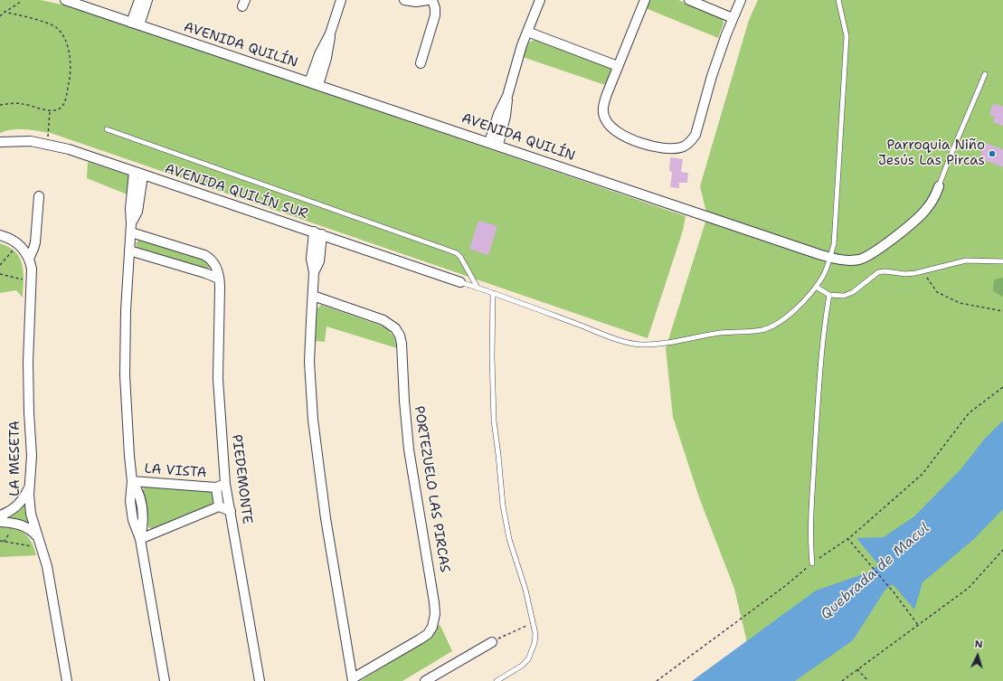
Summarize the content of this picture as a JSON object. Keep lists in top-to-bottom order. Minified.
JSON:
{"streets":{"street":["AVENIDA QUILÍN","AVENIDA QUILÍN SUR","LA MESETA","LA VISTA","PIEDEMONTE","PORTEZUELO LAS PIRCAS"]},"crossings":[["AVENIDA QUILÍN SUR","PORTEZUELO LAS PIRCAS"],["LA VISTA","PIEDEMONTE"]],"water":["Quebrada de Macul"],"places":["Parroquia Niño Jesús Las Pircas"],"north":"top"}
